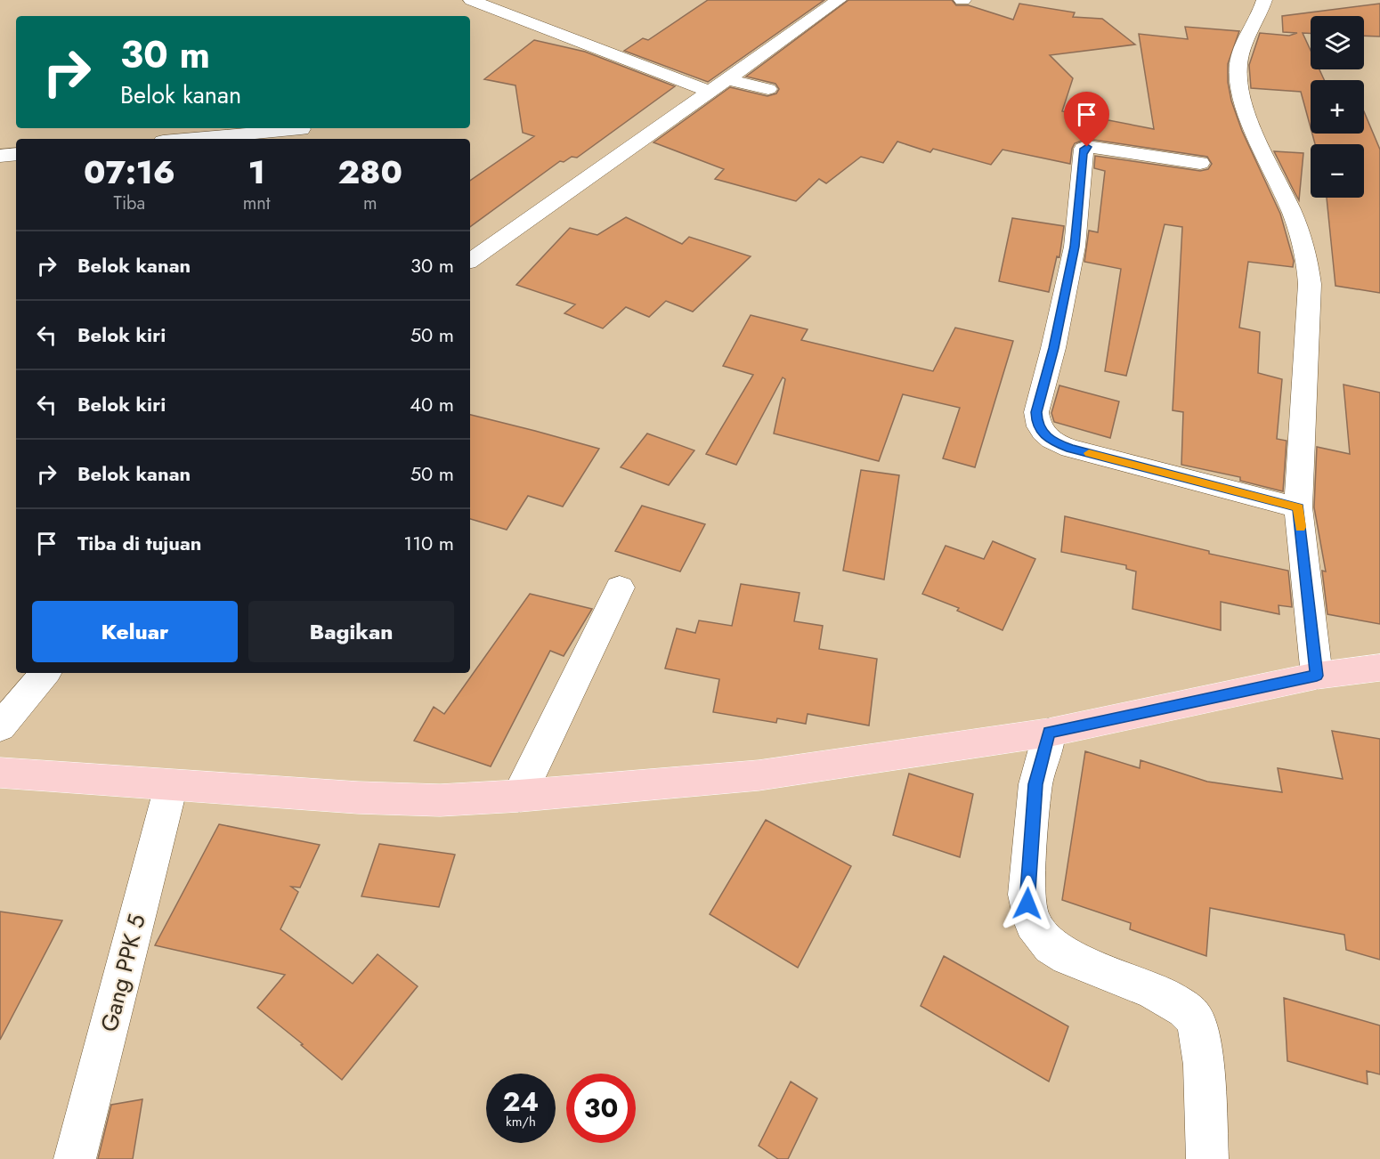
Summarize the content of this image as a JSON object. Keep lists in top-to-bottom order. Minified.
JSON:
{"streets":{"street":["Gang PPK 5"]},"page":{"map_buttons":["+","−"],"turn":["30 m","Belok kanan"],"eta":["07:16","Tiba","1","mnt","280","m"],"list":[{"name":"Belok kanan","value":"30 m"},{"name":"Belok kiri","value":"50 m"},{"name":"Belok kiri","value":"40 m"},{"name":"Belok kanan","value":"50 m"},{"name":"Tiba di tujuan","value":"110 m"}],"buttons":["Keluar","Bagikan"],"speed":"24 km/h","limit":"30"}}
